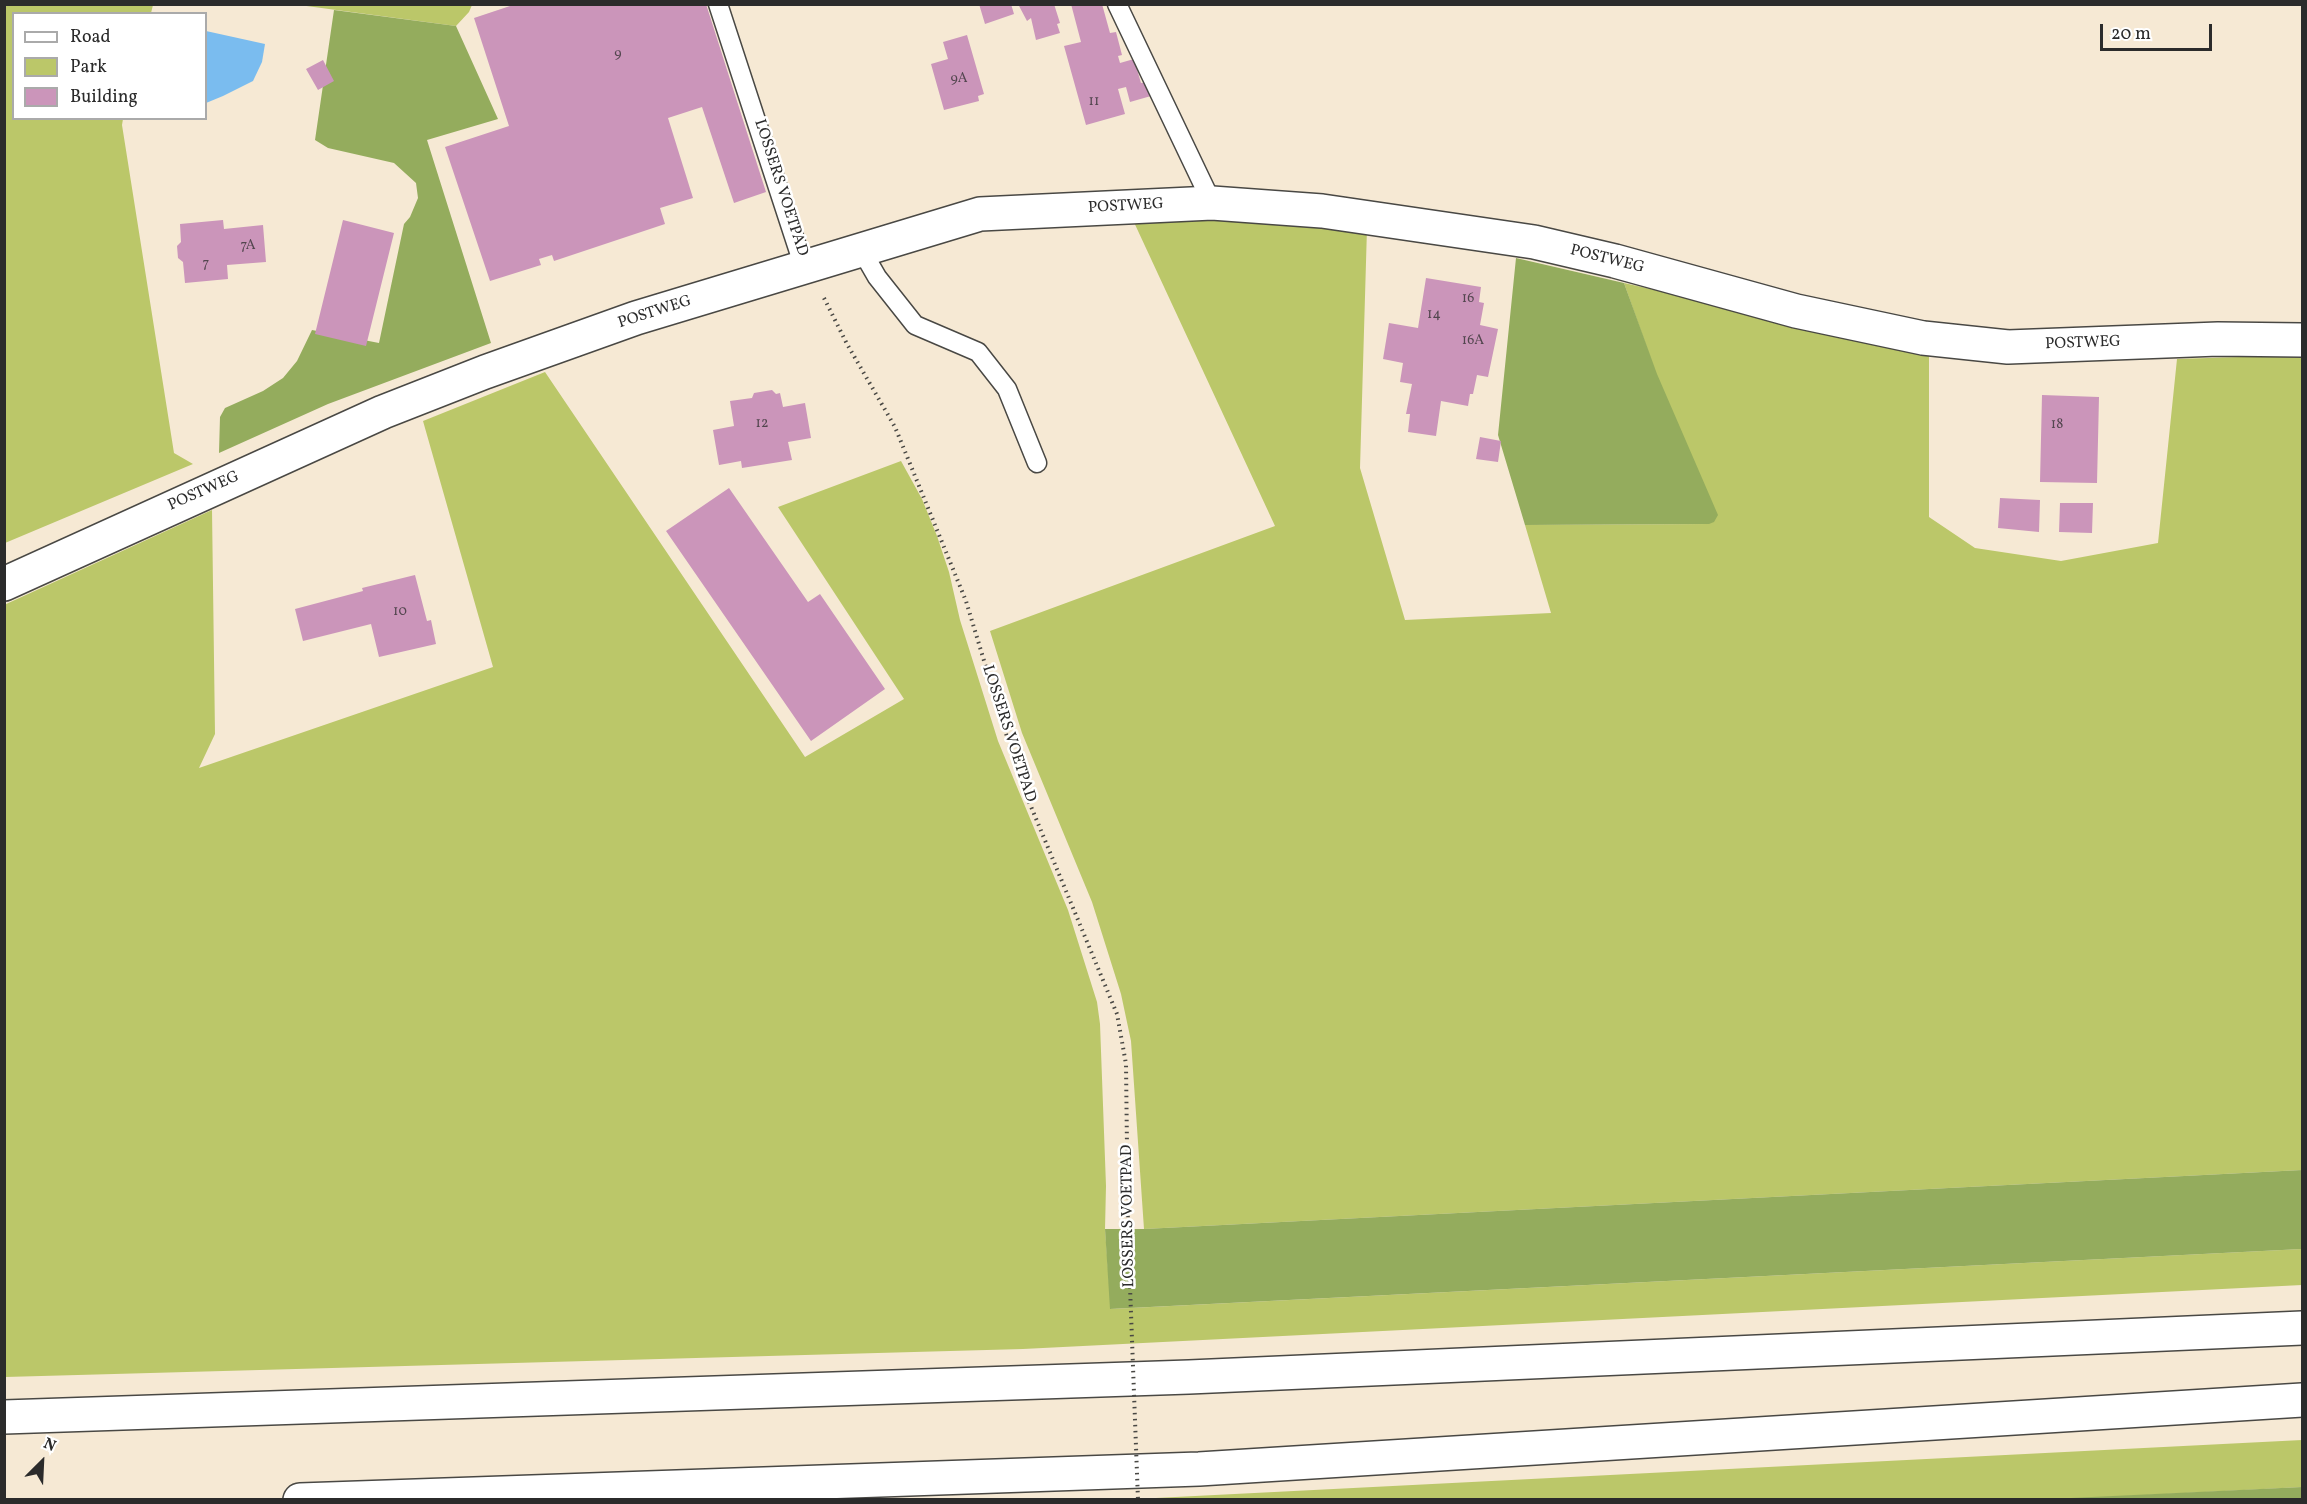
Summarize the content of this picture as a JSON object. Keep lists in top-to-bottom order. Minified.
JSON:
{"streets":{"main road":["POSTWEG"],"lane":["LOSSERS VOETPAD"]},"crossings":[["LOSSERS VOETPAD","POSTWEG"]],"house_numbers":["9","9A","11","7A","7","16","14","16A","12","18","10"],"legend":["Road","Park","Building"],"scale_bar":"20 m","north":"top right"}
